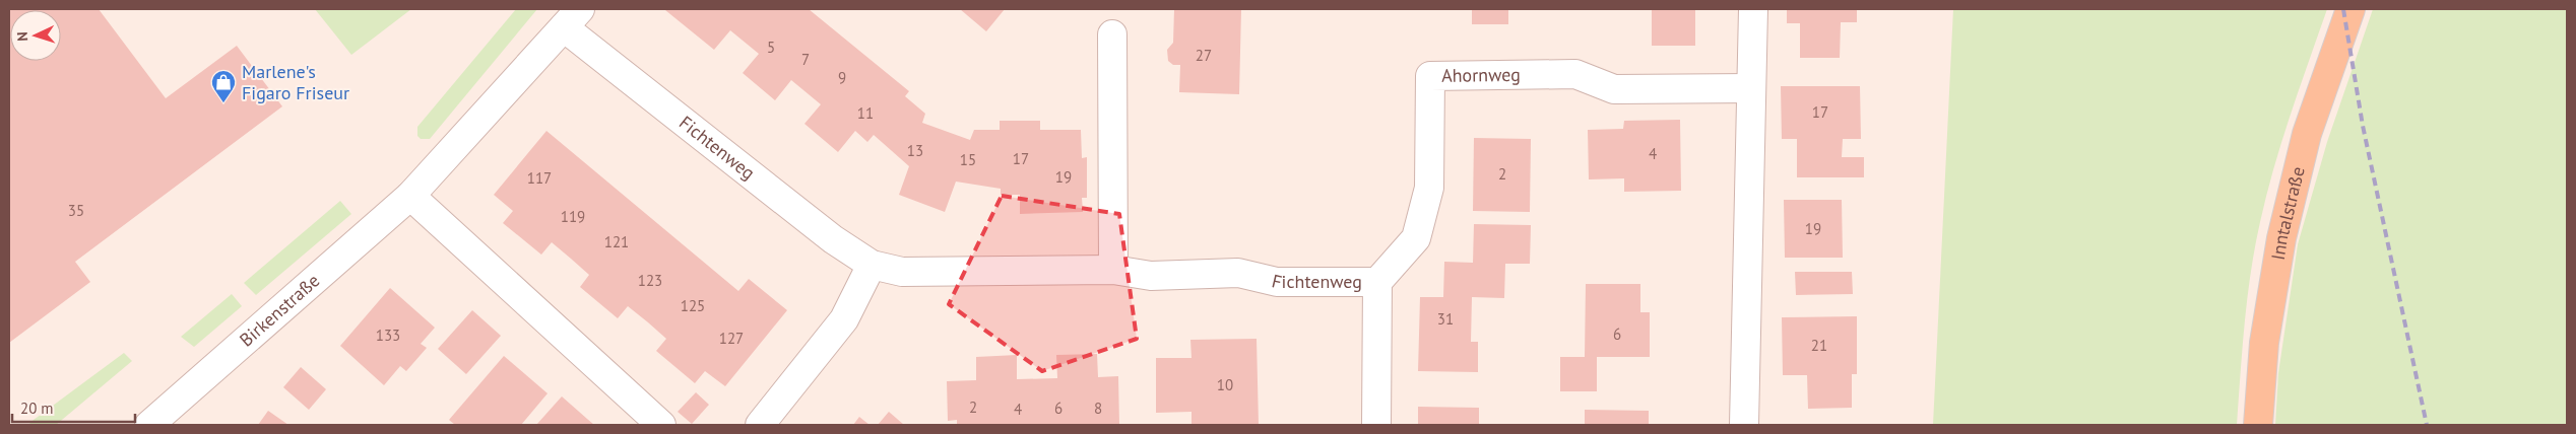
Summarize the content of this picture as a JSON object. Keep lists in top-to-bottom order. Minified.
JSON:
{"streets":{"main road":["Inntalstraße"],"street":["Ahornweg","Fichtenweg","Birkenstraße"]},"crossings":[["Ahornweg","Fichtenweg"],["Fichtenweg","Birkenstraße"]],"places":{"shop":["Marlene's Figaro Friseur"]},"house_numbers":["5","27","7","9","17","11","13","4","17","15","2","19","117","35","119","19","121","123","125","31","6","133","127","21","10","2","6","8","4"],"scale_bar":"20 m","north":"left"}
